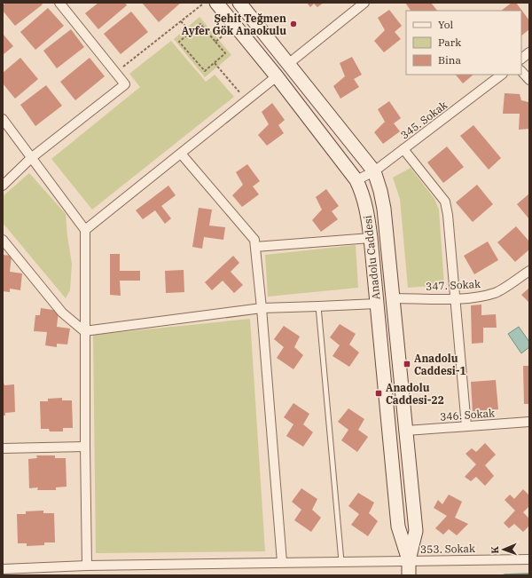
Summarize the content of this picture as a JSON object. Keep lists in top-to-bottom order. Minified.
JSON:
{"streets":{"street":["345. Sokak","Anadolu Caddesi","347. Sokak","346. Sokak","353. Sokak"]},"crossings":[["345. Sokak","Anadolu Caddesi"],["Anadolu Caddesi","347. Sokak"],["Anadolu Caddesi","346. Sokak"],["Anadolu Caddesi","353. Sokak"]],"places":{"other":["Şehit Teğmen Ayfer Gök Anaokulu"],"transit":["Anadolu Caddesi-1","Anadolu Caddesi-22"]},"legend":["Yol","Park","Bina"],"north":"left"}
